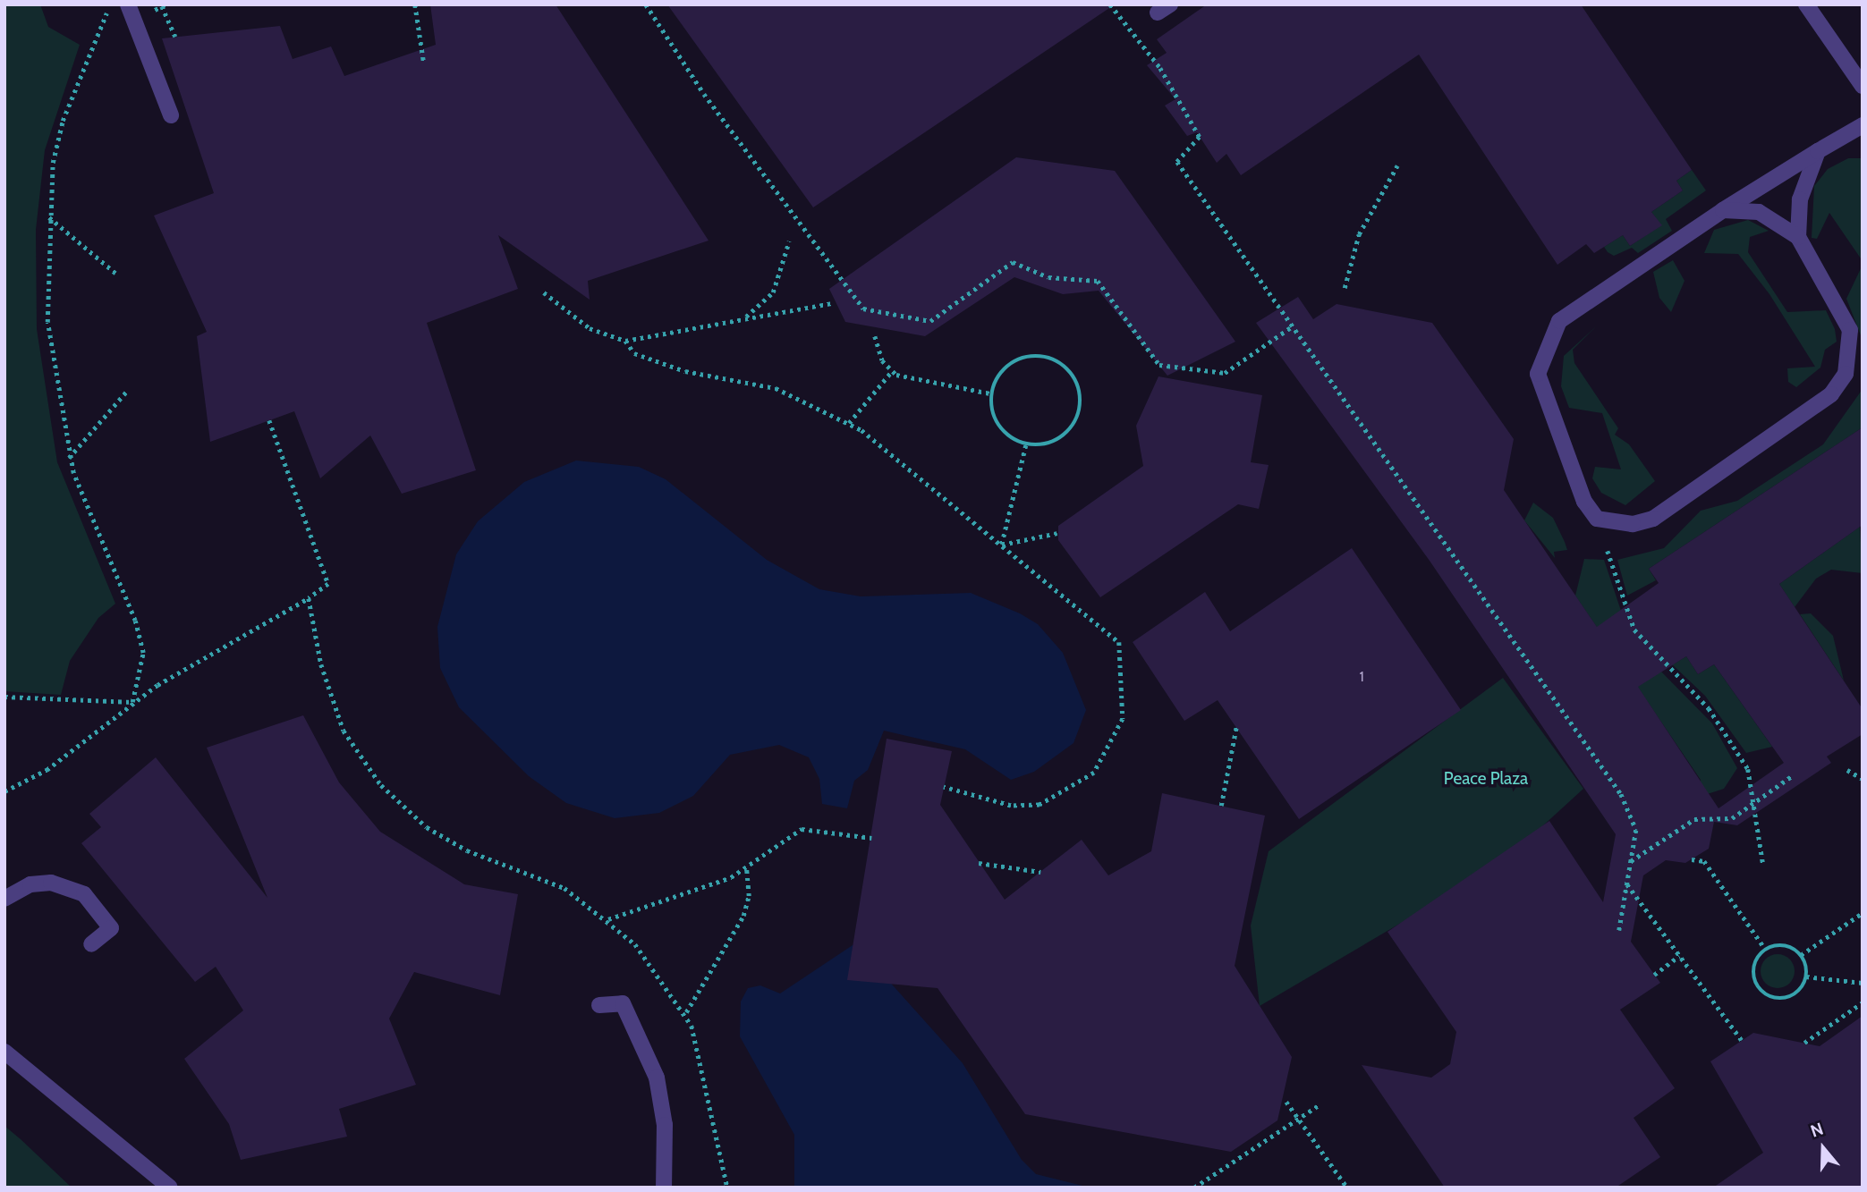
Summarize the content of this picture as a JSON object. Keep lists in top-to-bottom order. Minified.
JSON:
{"parks":["Peace Plaza"],"house_numbers":["1"],"north":"top"}
